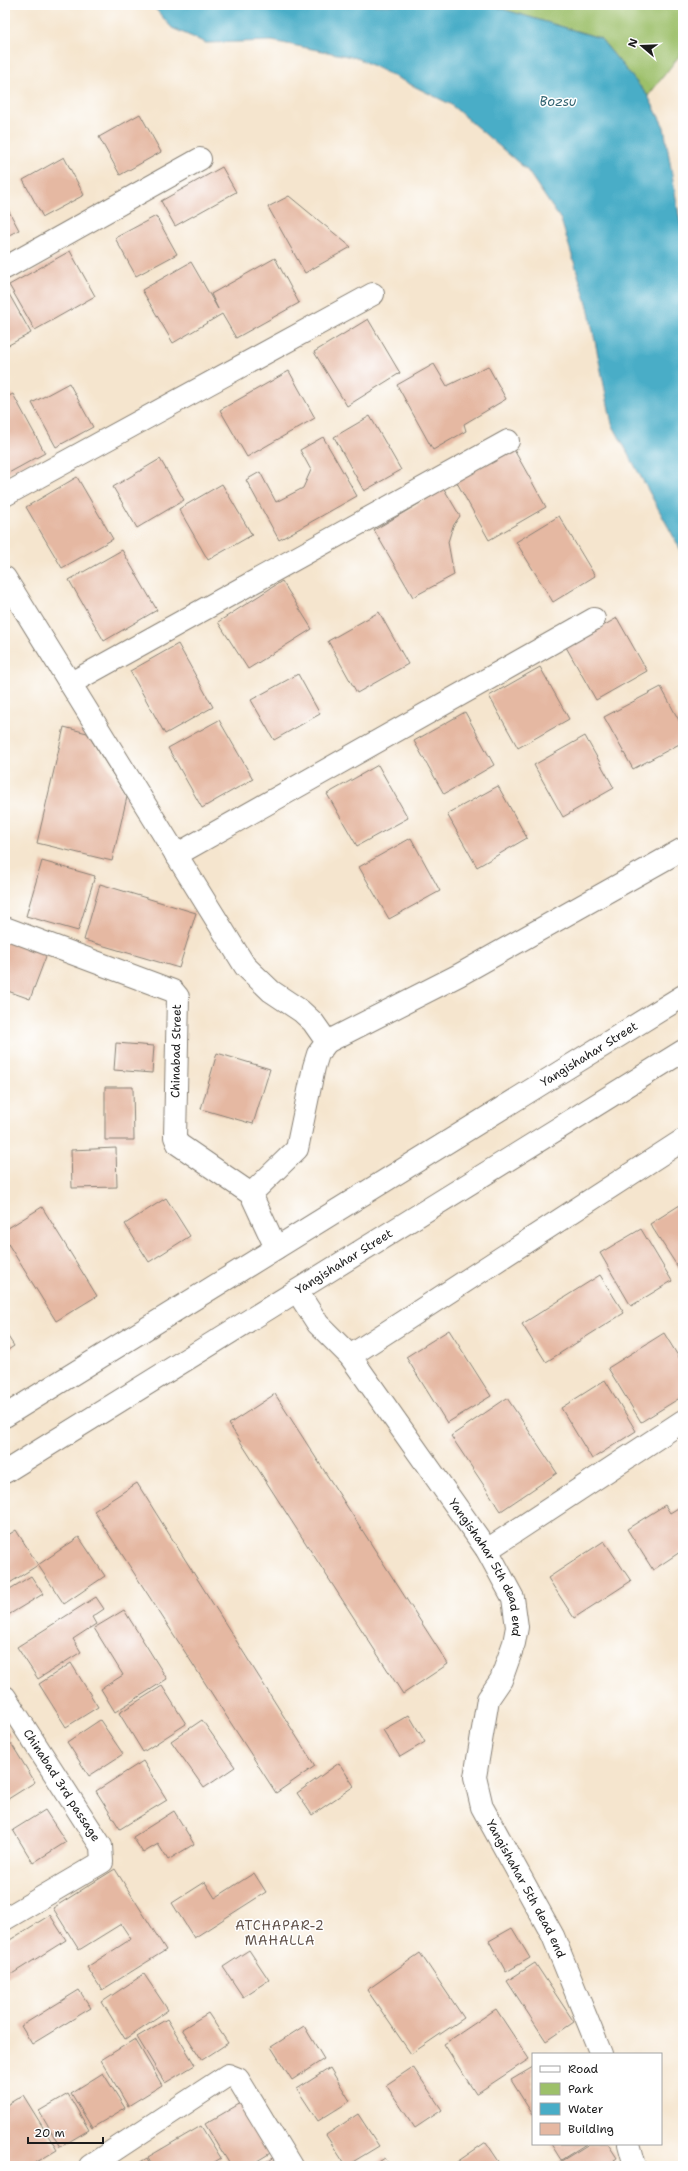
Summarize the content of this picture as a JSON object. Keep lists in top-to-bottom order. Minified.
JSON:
{"streets":{"street":["Chinabad Street","Yangishahar Street","Yangishahar 5th dead end","Chinabad 3rd passage"]},"crossings":[["Yangishahar Street","Yangishahar 5th dead end"]],"districts":["ATCHAPAR-2 MAHALLA"],"water":["Bozsu"],"legend":["Road","Park","Water","Building"],"scale_bar":"20 m","north":"left"}
